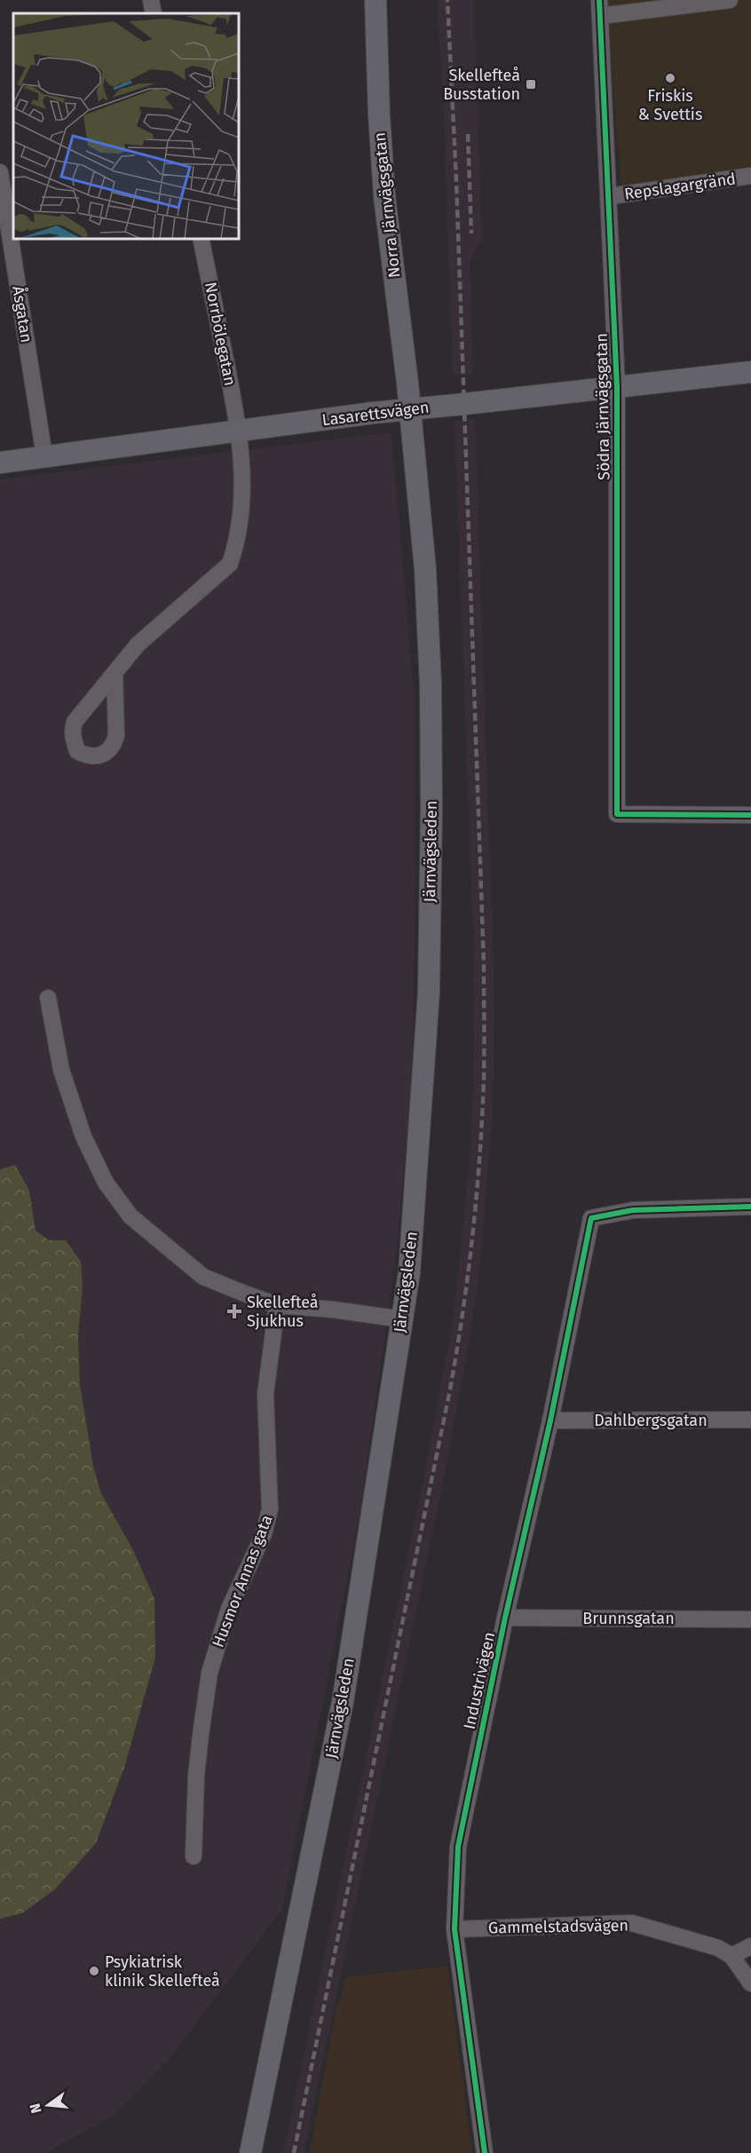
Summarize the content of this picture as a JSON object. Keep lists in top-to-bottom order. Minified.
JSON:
{"streets":{"main road":["Norra Järnvägsgatan","Lasarettsvägen","Järnvägsleden"],"street":["Repslagargränd","Åsgatan","Norrbölegatan","Södra Järnvägsgatan","Dahlbergsgatan","Husmor Annas gata","Brunnsgatan","Industrivägen","Gammelstadsvägen"]},"crossings":[["Repslagargränd","Södra Järnvägsgatan"],["Norra Järnvägsgatan","Lasarettsvägen"],["Norra Järnvägsgatan","Järnvägsleden"],["Åsgatan","Lasarettsvägen"],["Norrbölegatan","Lasarettsvägen"],["Södra Järnvägsgatan","Lasarettsvägen"],["Lasarettsvägen","Järnvägsleden"],["Dahlbergsgatan","Industrivägen"],["Brunnsgatan","Industrivägen"],["Industrivägen","Gammelstadsvägen"]],"places":{"other":["Friskis & Svettis","Psykiatrisk klinik Skellefteå"],"transit":["Skellefteå Busstation"],"health":["Skellefteå Sjukhus"]},"north":"left"}
